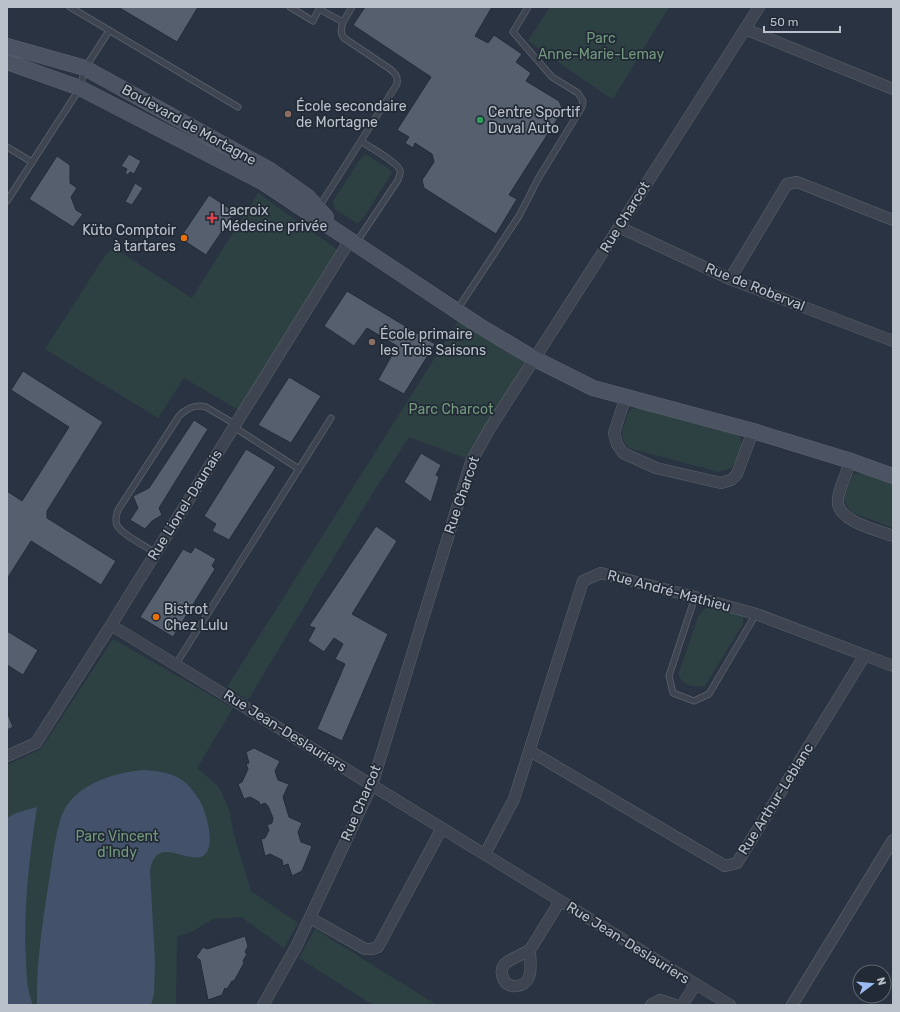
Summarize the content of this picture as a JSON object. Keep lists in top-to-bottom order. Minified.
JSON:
{"streets":{"street":["Boulevard de Mortagne","Rue Charcot","Rue de Roberval","Rue Lionel-Daunais","Rue André-Mathieu","Rue Jean-Deslauriers","Rue Arthur-Leblanc"]},"crossings":[["Boulevard de Mortagne","Rue Charcot"],["Boulevard de Mortagne","Rue Lionel-Daunais"],["Rue Charcot","Rue de Roberval"],["Rue Charcot","Rue Jean-Deslauriers"],["Rue Lionel-Daunais","Rue Jean-Deslauriers"],["Rue André-Mathieu","Rue Jean-Deslauriers"],["Rue André-Mathieu","Rue Arthur-Leblanc"]],"parks":["Parc Anne-Marie-Lemay","Parc Charcot","Parc Vincent d'Indy"],"places":{"other":["École secondaire de Mortagne","Centre Sportif Duval Auto","Küto Comptoir à tartares","École primaire les Trois Saisons","Bistrot Chez Lulu"],"health":["Lacroix Médecine privée"]},"scale_bar":"50 m","north":"right"}
